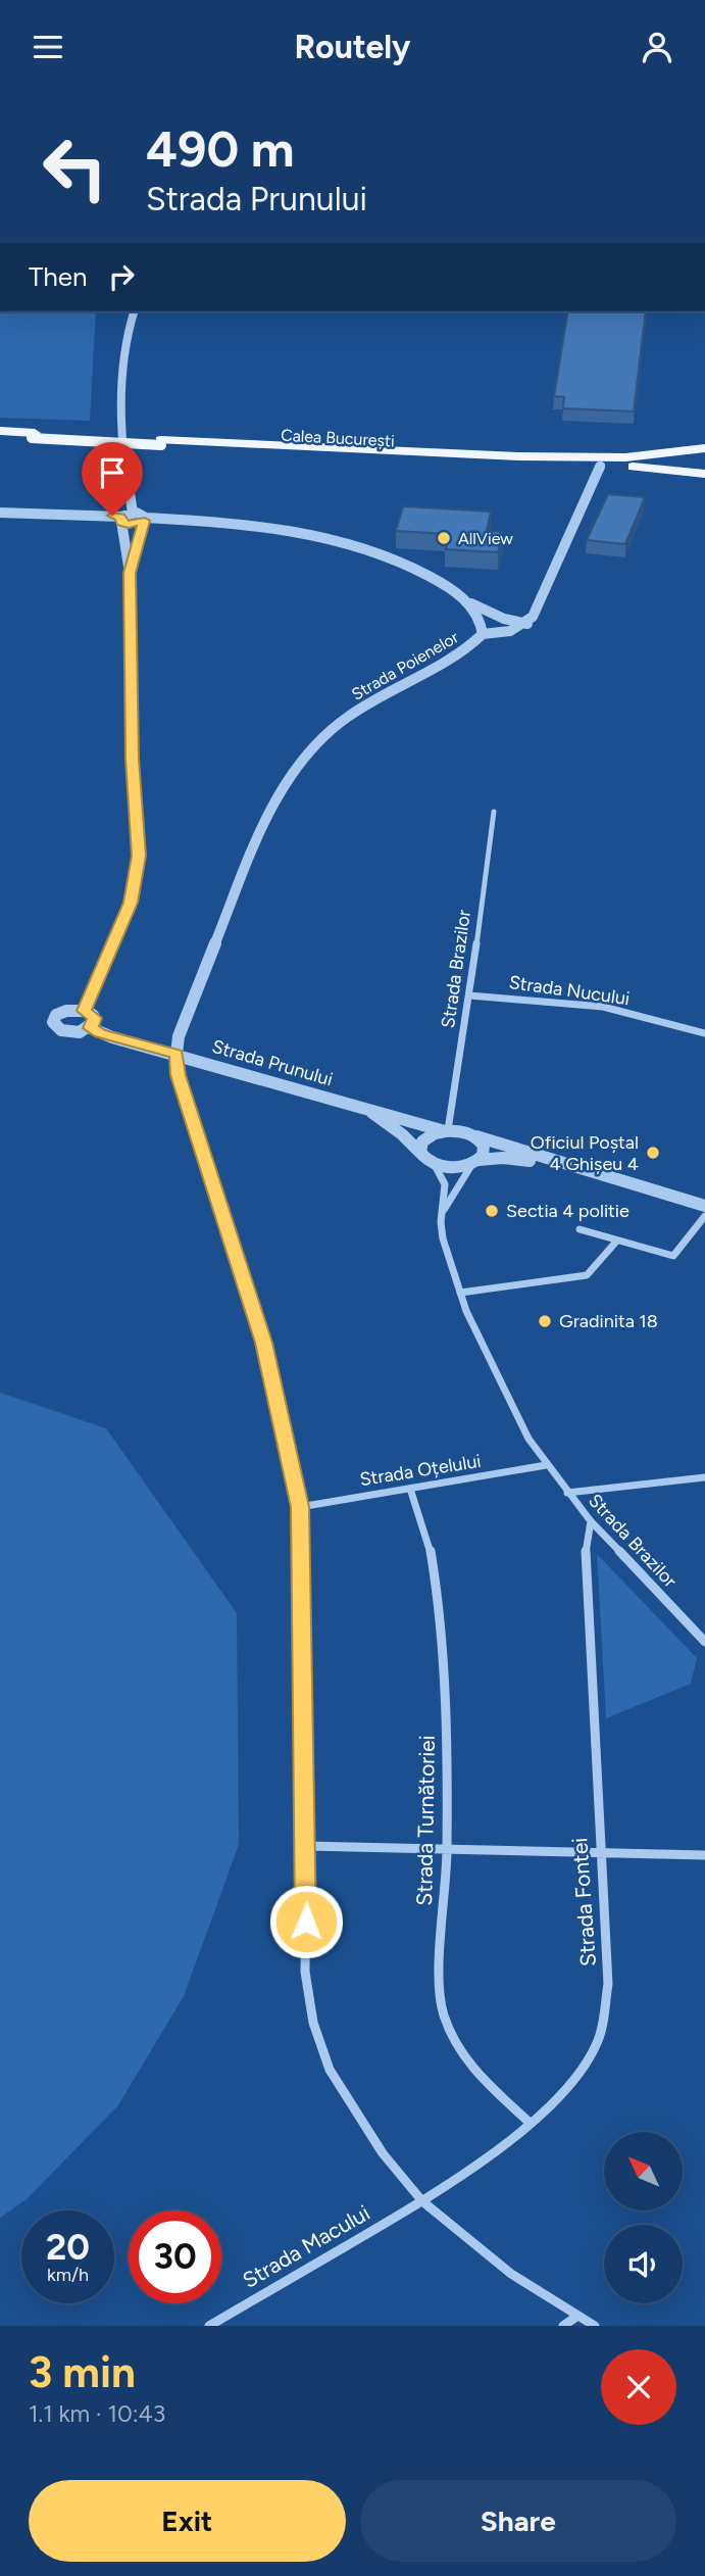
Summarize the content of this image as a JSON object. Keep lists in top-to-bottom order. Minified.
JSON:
{"streets":{"main road":["Calea București"],"street":["Strada Poienelor","Strada Brazilor","Strada Nucului","Strada Prunului","Strada Oțelului","Strada Turnătoriei","Strada Fontei","Strada Macului"]},"crossings":[["Strada Poienelor","Strada Prunului"],["Strada Brazilor","Strada Nucului"],["Strada Brazilor","Strada Prunului"],["Strada Brazilor","Strada Oțelului"],["Strada Brazilor","Strada Fontei"],["Strada Oțelului","Strada Turnătoriei"],["Strada Turnătoriei","Strada Fontei"],["Strada Fontei","Strada Macului"]],"places":["AllView","Oficiul Poștal 4 Ghișeu 4","Sectia 4 politie","Gradinita 18"],"north":"top left","page":{"header":"Routely","turn":["490 m","Strada Prunului"],"then":"Then","speed":"20 km/h","limit":"30","heading":["3 min","1.1 km · 10:43"],"buttons":["Exit","Share"]}}
